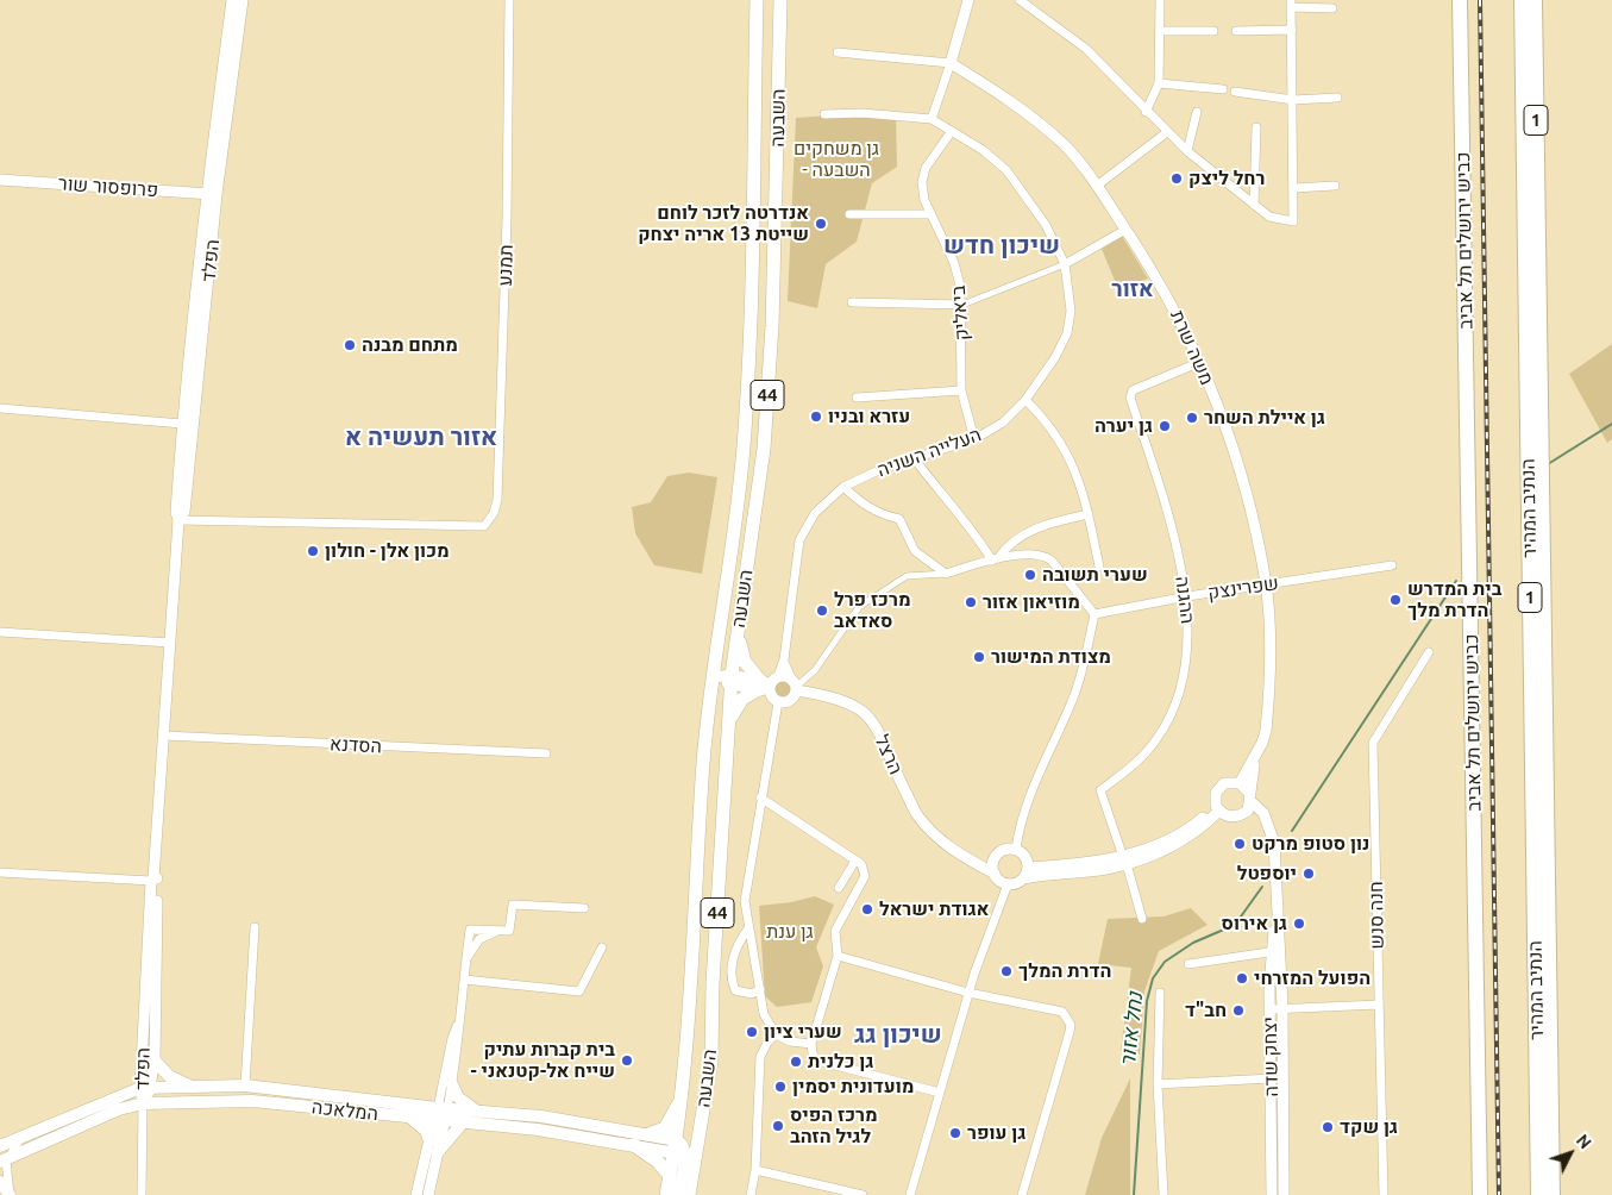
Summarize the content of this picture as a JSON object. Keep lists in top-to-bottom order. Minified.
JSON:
{"streets":{"highway":["השבעה","1","כביש ירושלים תל אביב","44","הנתיב המהיר"],"main road":["המלאכה"],"street":["פרופסור שור","הפלד","תמנע","ביאליק","משה שרת","העלייה השניה","שפרינצק","ההגנה","הסדנא","הרצל","חנה סנש","יצחק שדה"]},"crossings":[["השבעה","המלאכה"],["פרופסור שור","הפלד"],["הפלד","תמנע"],["הפלד","הסדנא"],["הפלד","המלאכה"],["ביאליק","העלייה השניה"],["משה שרת","שפרינצק"],["משה שרת","ההגנה"],["משה שרת","יצחק שדה"],["העלייה השניה","הרצל"],["שפרינצק","ההגנה"]],"districts":["שיכון חדש","אזור","אזור תעשיה א","שיכון גג"],"water":["נחל אזור"],"parks":["גן משחקים - השבעה","גן ענת"],"places":["רחל ליצק","אנדרטה לזכר לוחם שייטת 13 אריה יצחק","מתחם מבנה","עזרא ובניו","גן איילת השחר","גן יערה","מכון אלן - חולון","שערי תשובה","בית המדרש הדרת מלך","מוזיאון אזור","מרכז פרל סאדאב","מצודת המישור","נון סטופ מרקט","יוספטל","אגודת ישראל","גן אירוס","הדרת המלך","הפועל המזרחי","חב\"ד","שערי ציון","בית קברות עתיק - שייח אל-קטנאני","גן כלנית","מועדונית יסמין","מרכז הפיס לגיל הזהב","גן שקד","גן עופר"],"north":"top right"}
